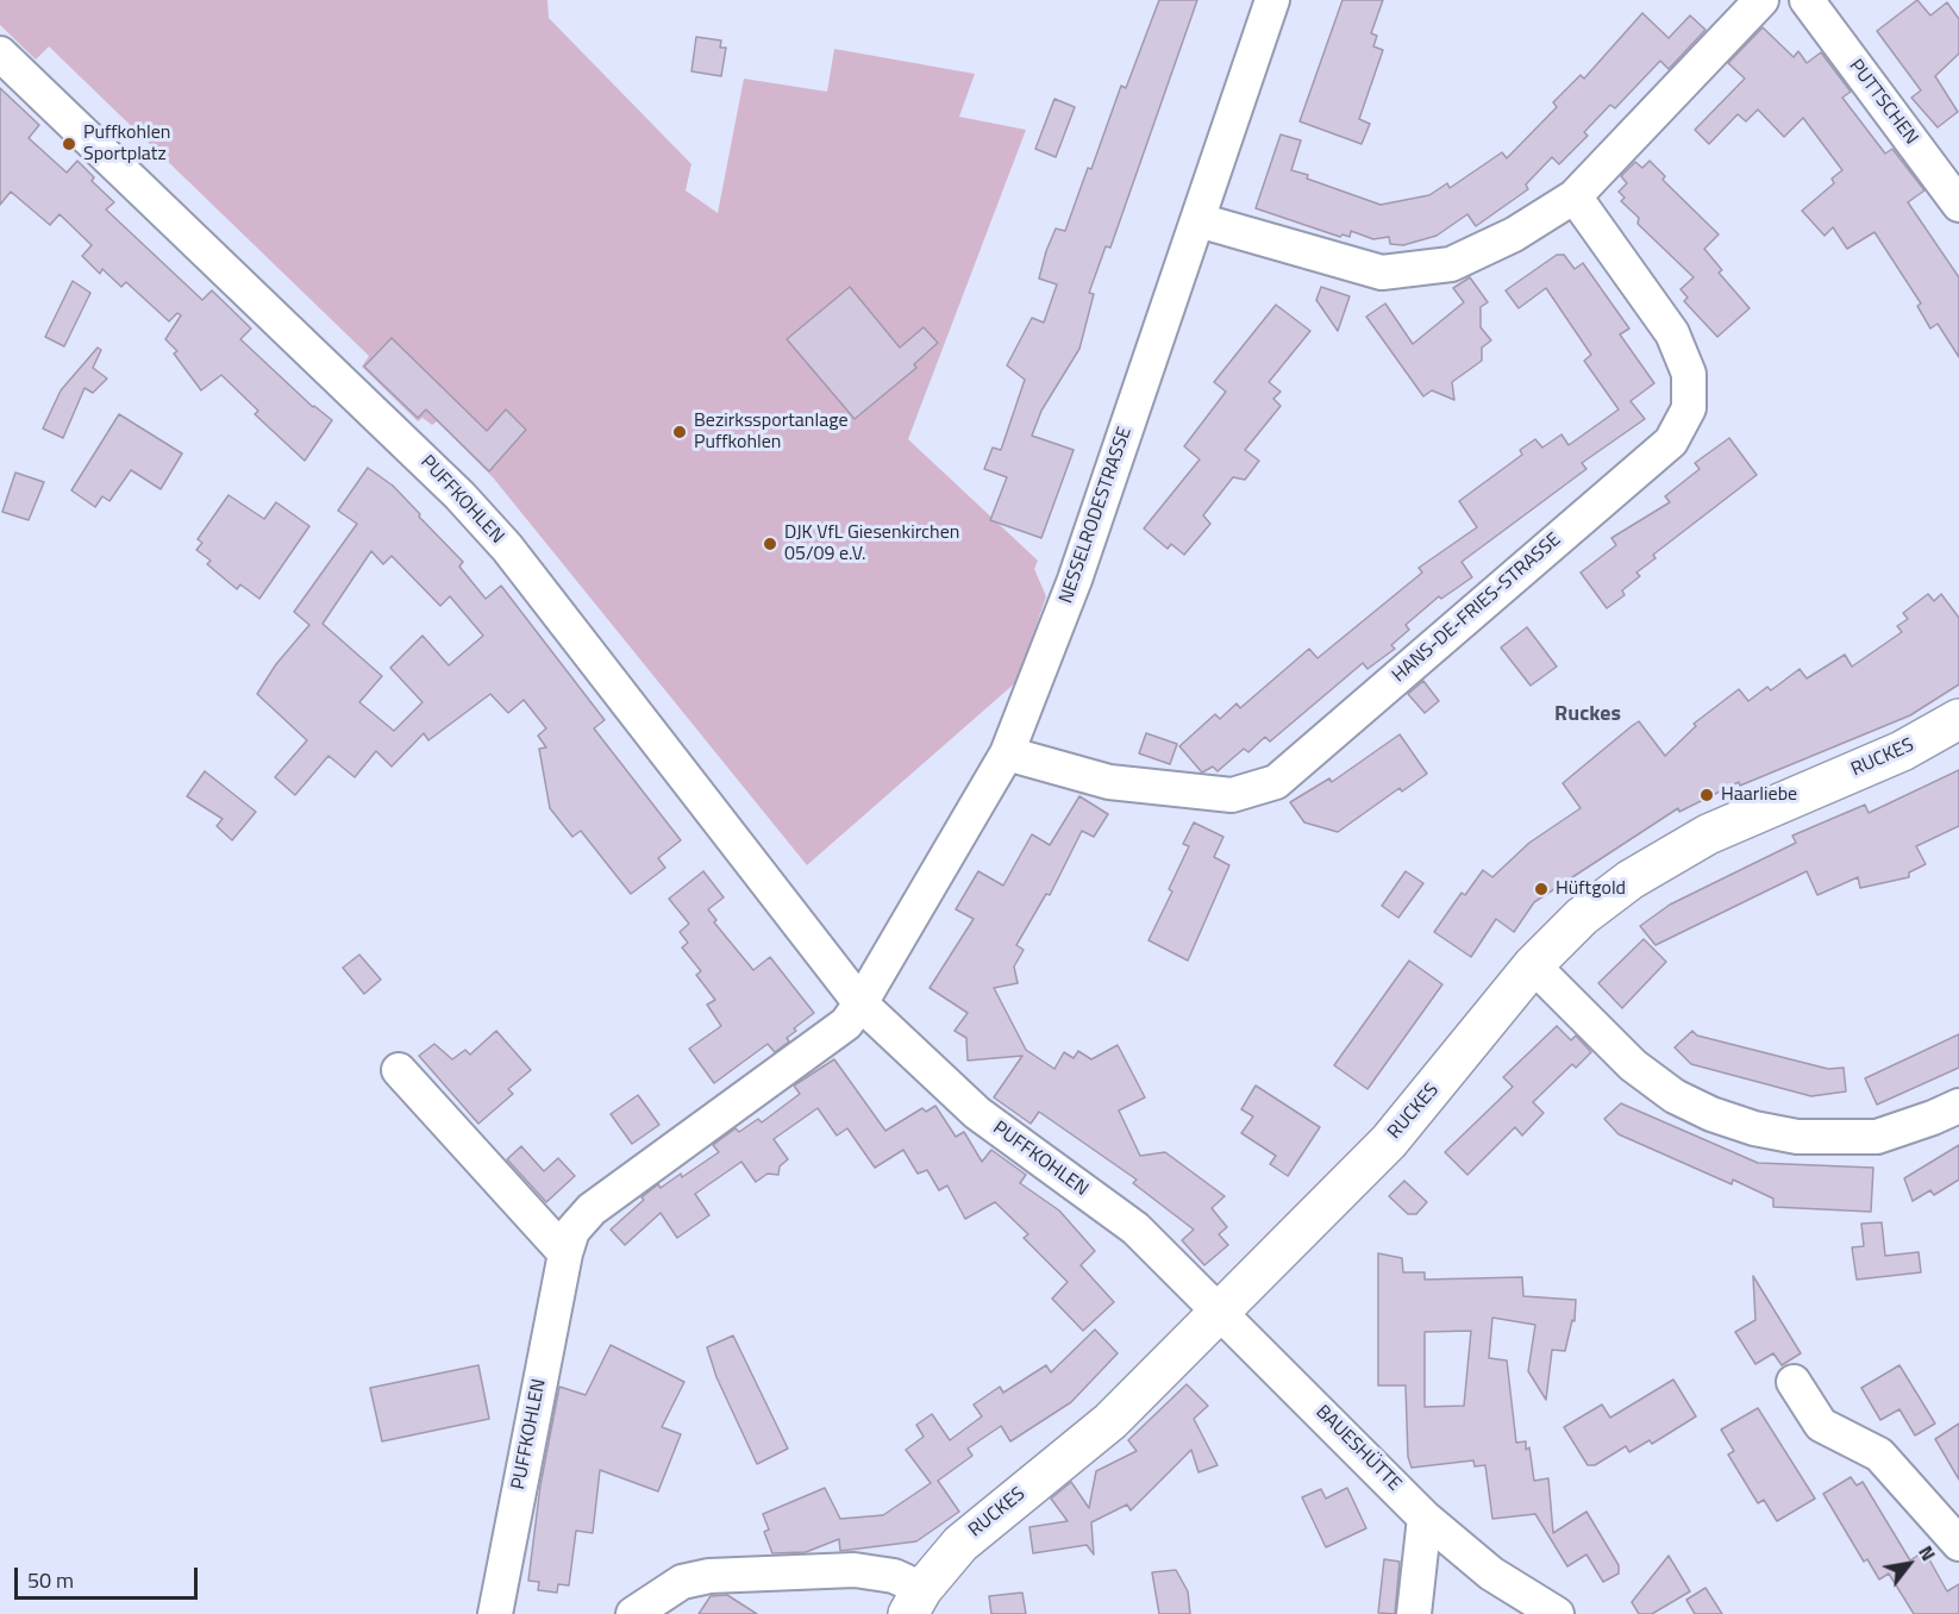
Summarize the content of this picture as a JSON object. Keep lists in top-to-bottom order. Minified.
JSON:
{"streets":{"main road":["RUCKES"],"street":["PUTTSCHEN","PUFFKOHLEN","NESSELRODESTRASSE","HANS-DE-FRIES-STRASSE","BAUESHÜTTE"]},"crossings":[["PUFFKOHLEN","NESSELRODESTRASSE"],["PUFFKOHLEN","RUCKES"],["PUFFKOHLEN","BAUESHÜTTE"],["NESSELRODESTRASSE","HANS-DE-FRIES-STRASSE"],["RUCKES","BAUESHÜTTE"]],"districts":["Ruckes"],"places":["Puffkohlen Sportplatz","Bezirkssportanlage Puffkohlen","DJK VfL Giesenkirchen 05/09 e.V.","Haarliebe","Hüftgold"],"scale_bar":"50 m","north":"top right"}
